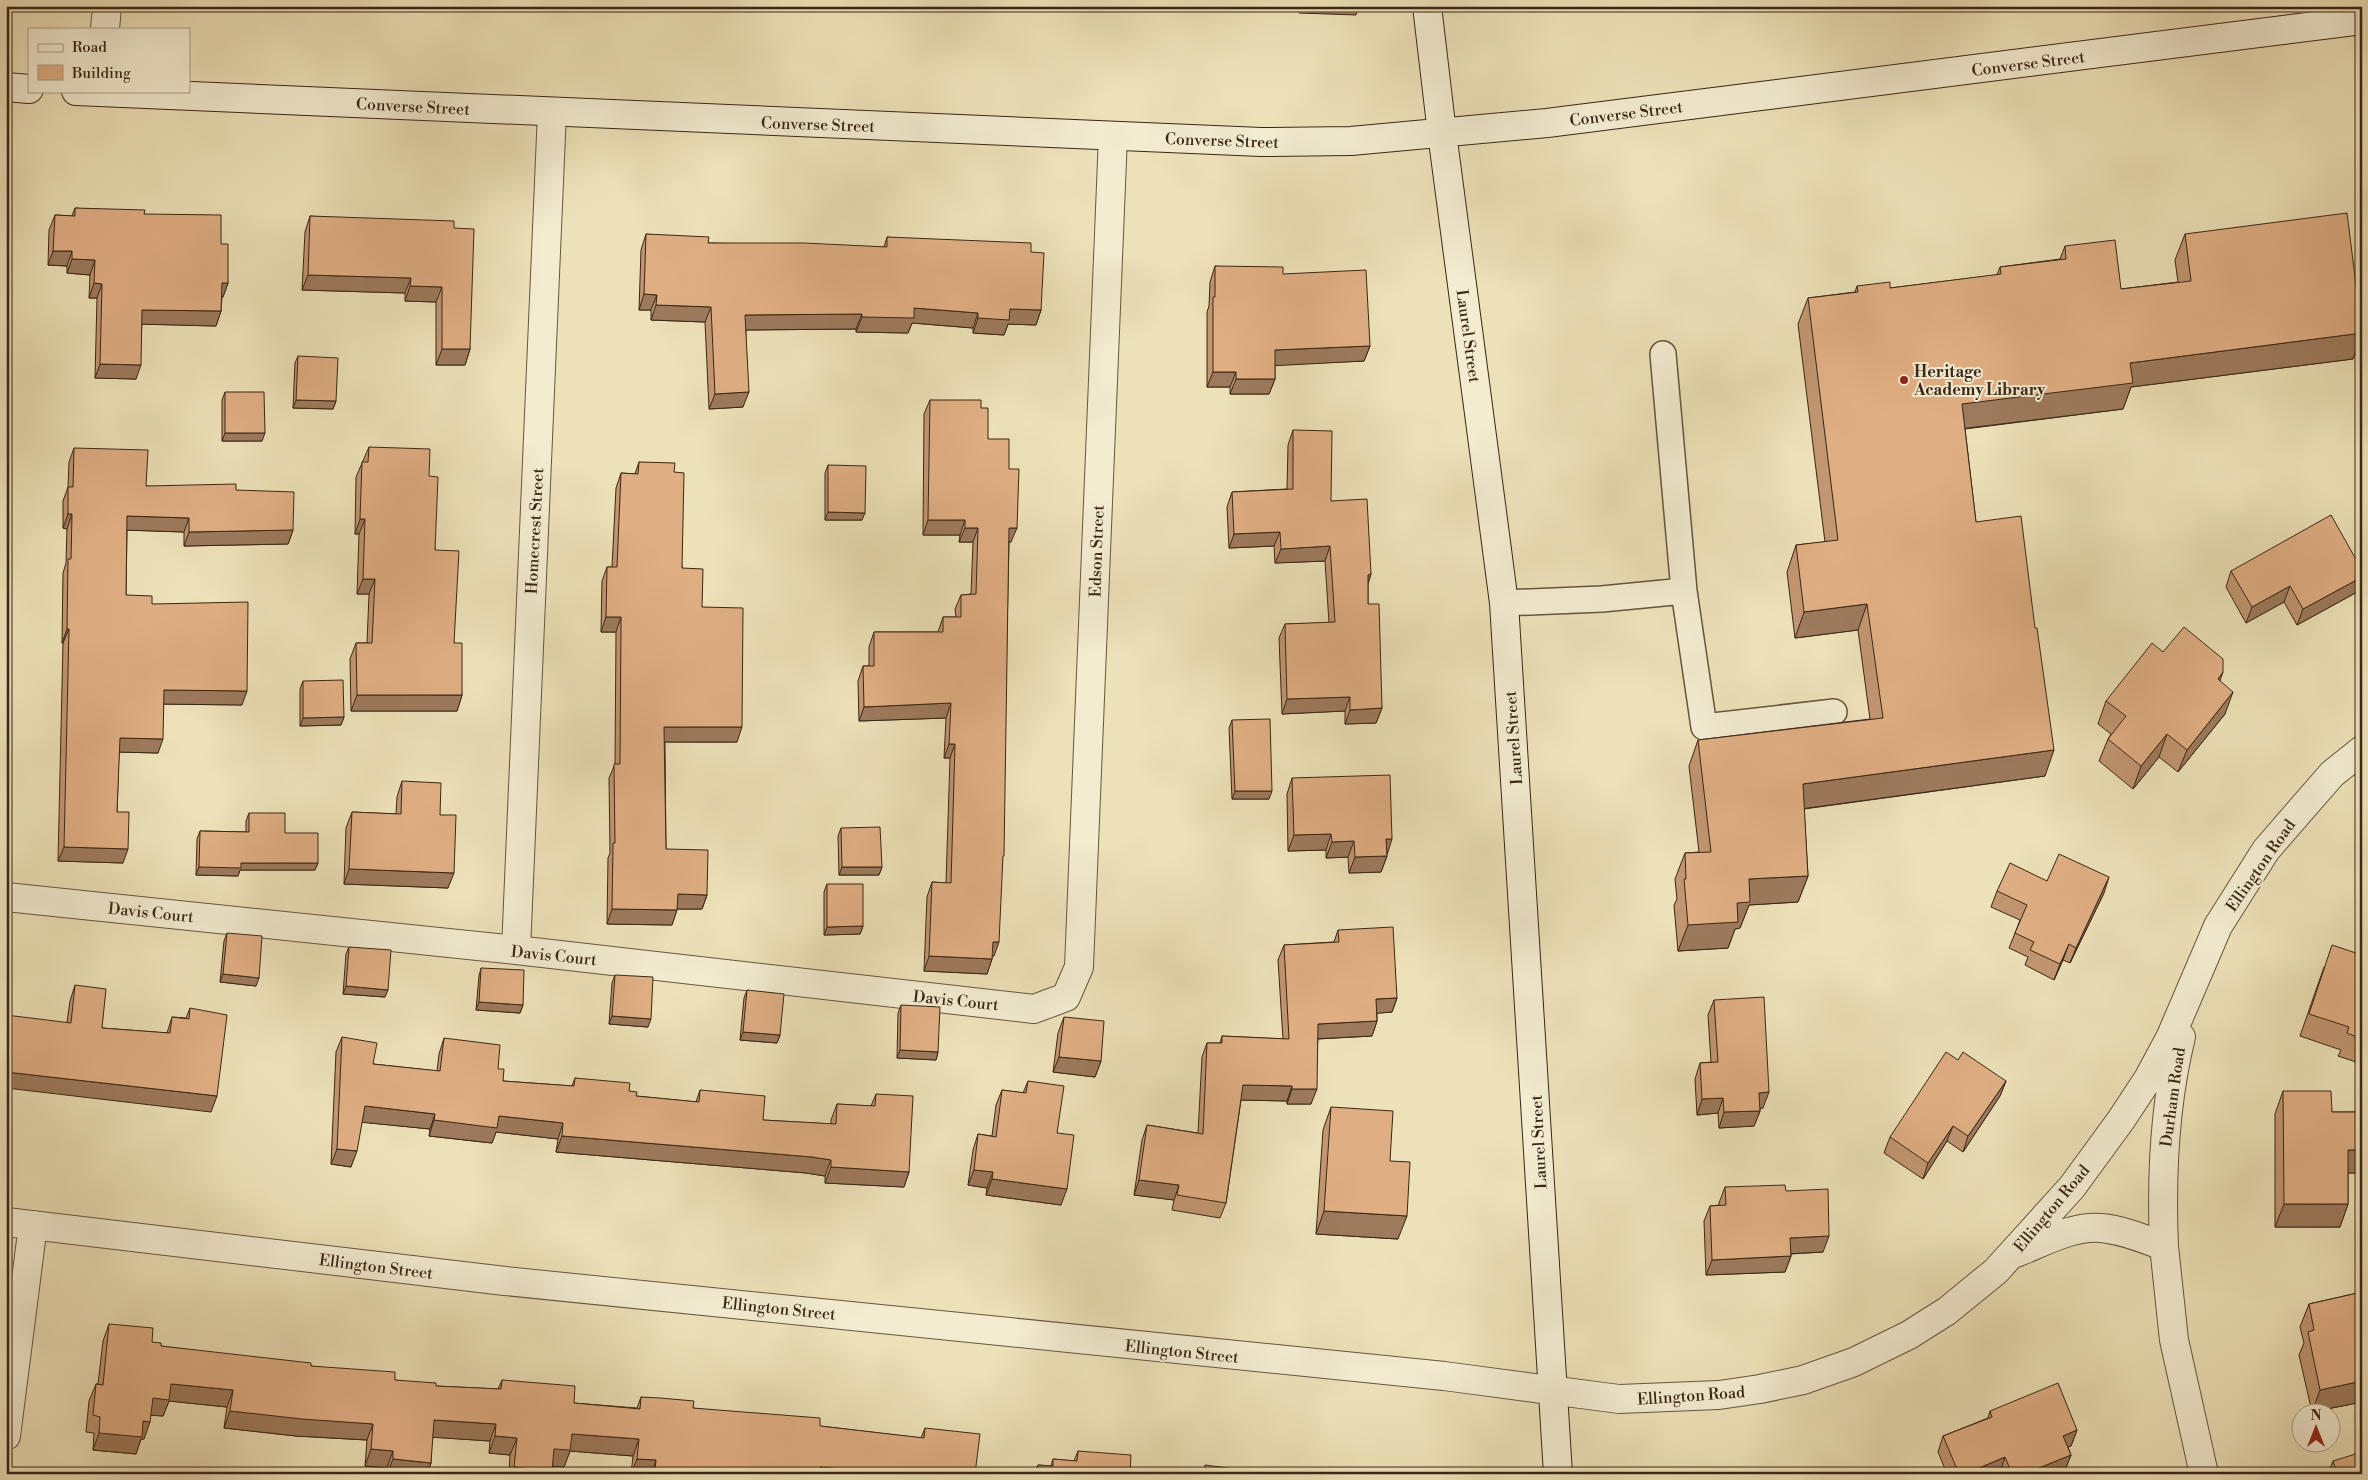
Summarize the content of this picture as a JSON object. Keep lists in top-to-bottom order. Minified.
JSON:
{"streets":{"street":["Converse Street","Laurel Street","Homecrest Street","Edson Street","Ellington Road","Davis Court","Durham Road","Ellington Street"]},"crossings":[["Converse Street","Laurel Street"],["Converse Street","Homecrest Street"],["Converse Street","Edson Street"],["Laurel Street","Ellington Road"],["Laurel Street","Ellington Street"],["Homecrest Street","Davis Court"],["Edson Street","Davis Court"],["Ellington Road","Durham Road"],["Ellington Road","Ellington Street"]],"places":["Heritage Academy Library"],"legend":["Road","Building"],"north":"top"}
